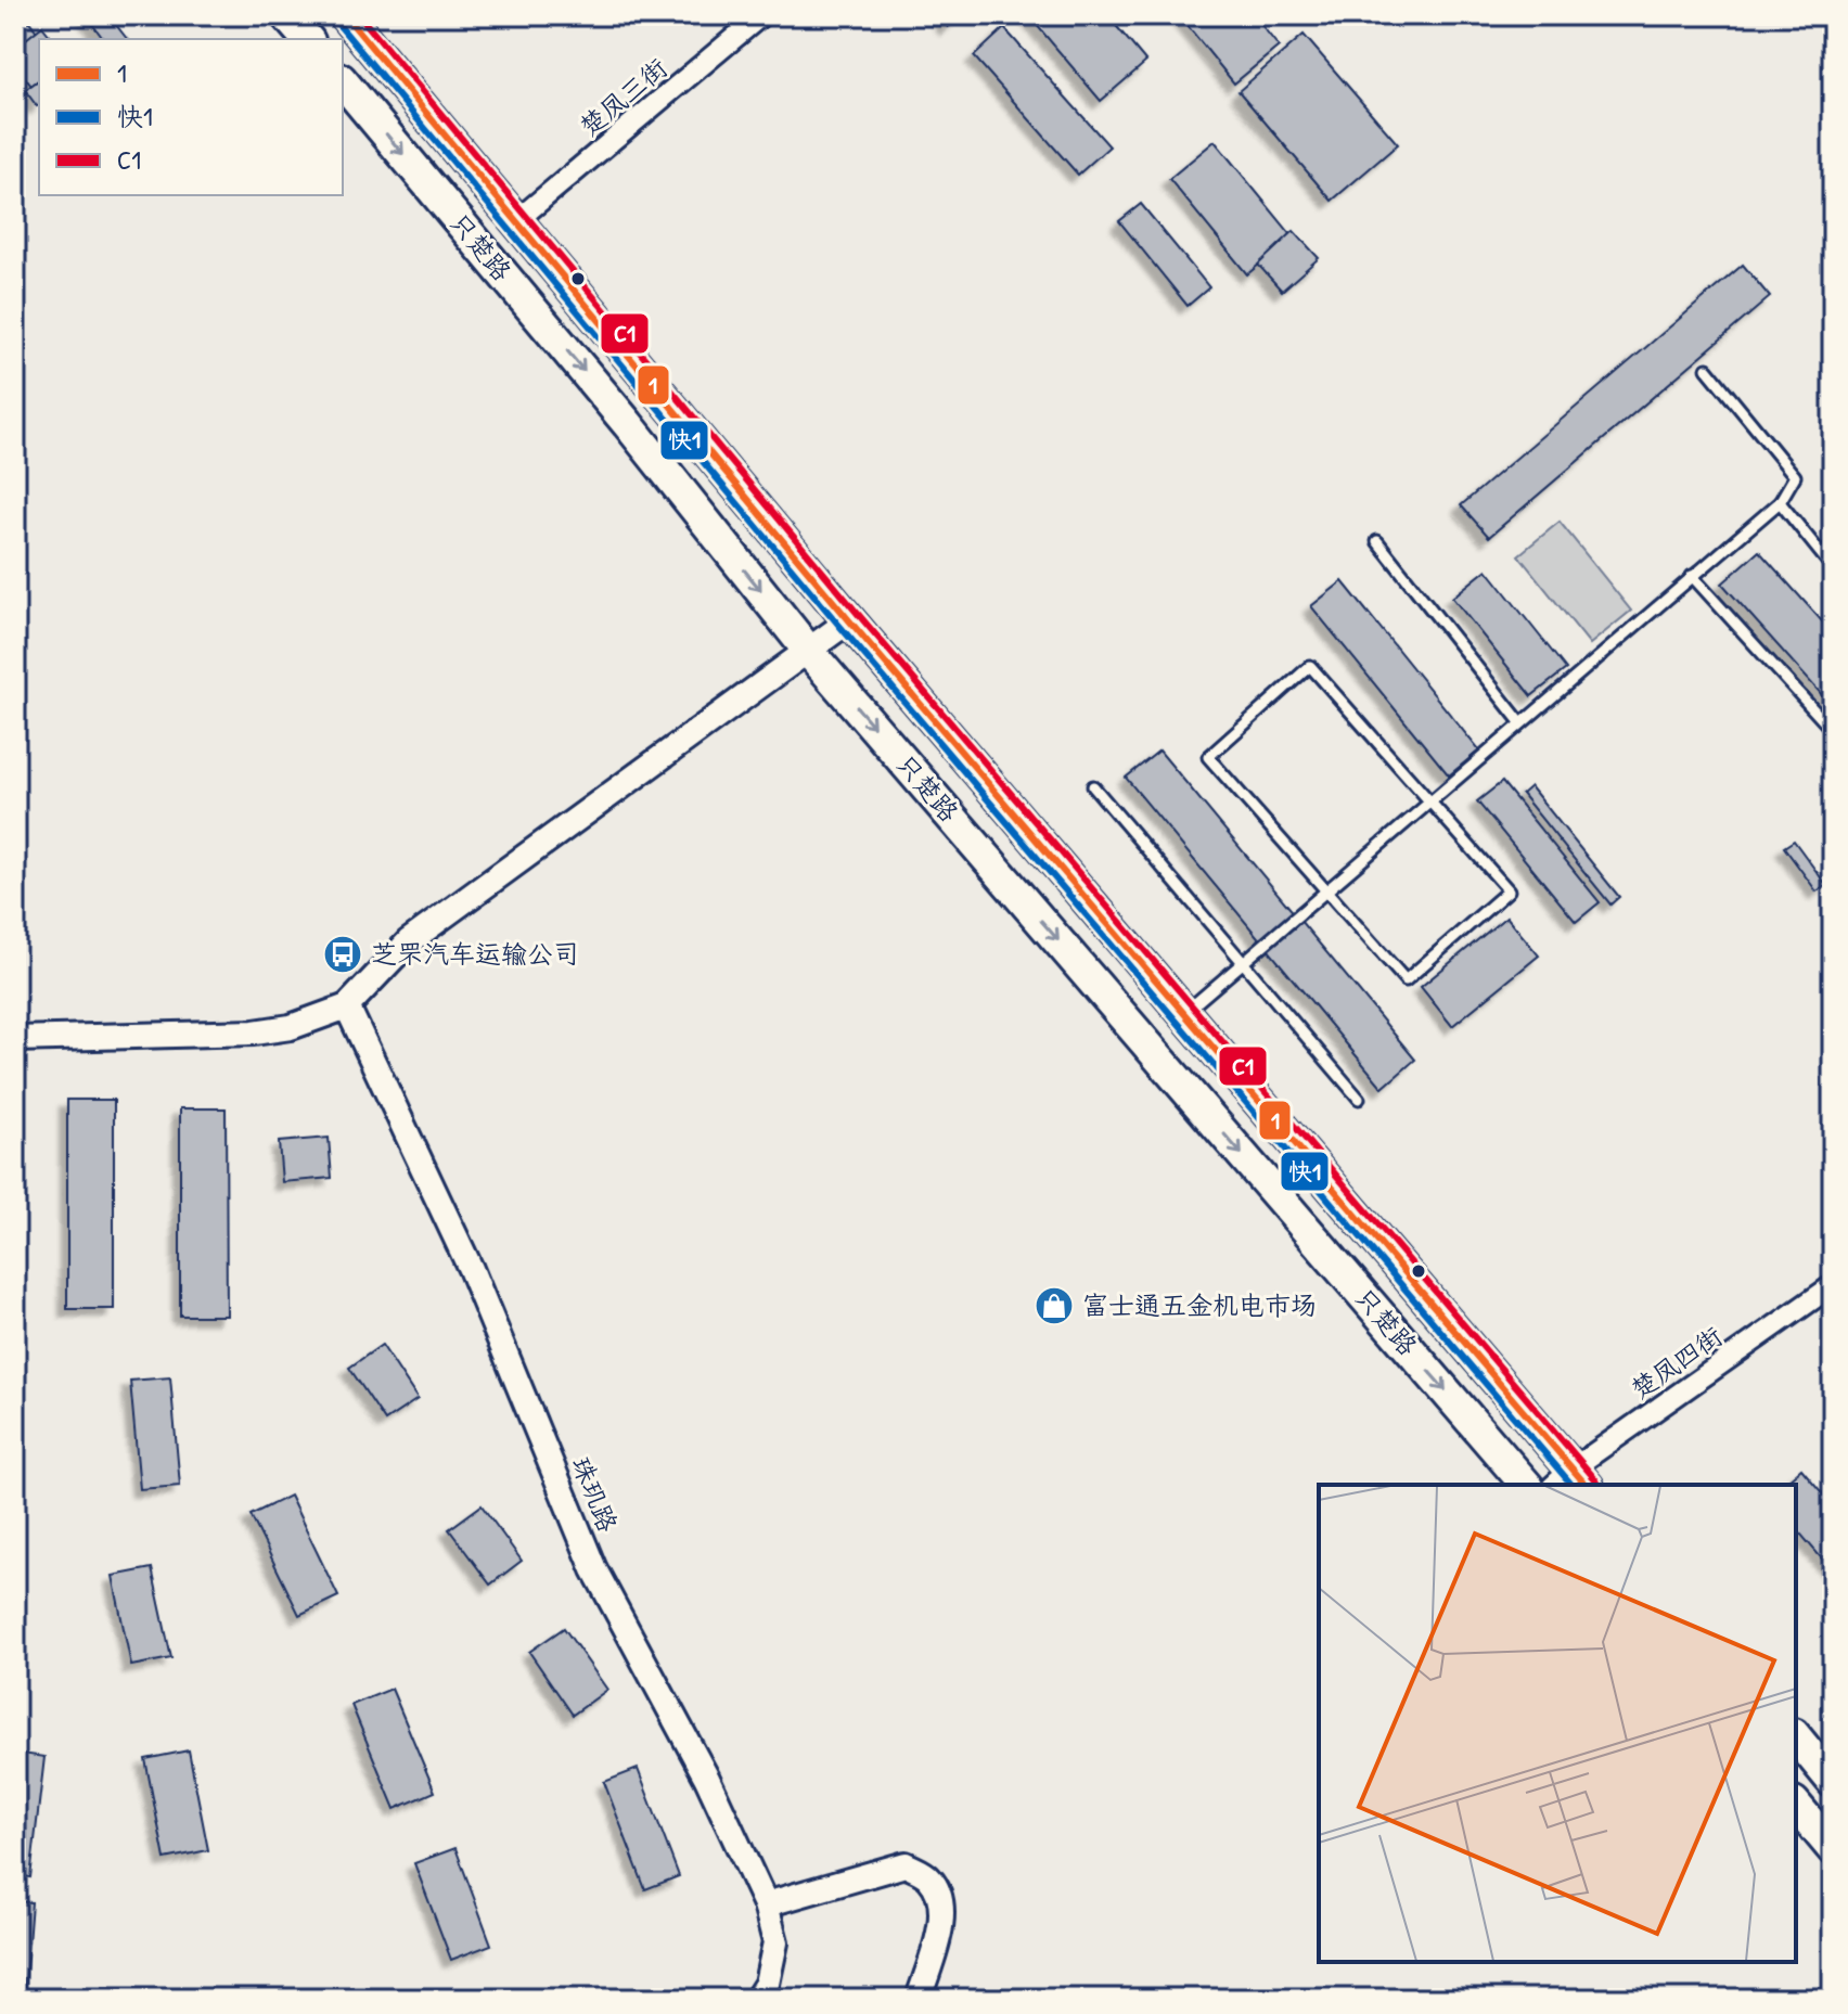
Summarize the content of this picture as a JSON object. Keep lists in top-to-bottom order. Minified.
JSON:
{"streets":{"main road":["只楚路"],"street":["楚凤三街","楚凤四街","珠玑路"]},"crossings":[["楚凤三街","只楚路"],["只楚路","楚凤四街"]],"places":{"bus stop":["芝罘汽车运输公司"],"shop":["富士通五金机电市场"]},"lines":["transit line 1","transit line C1","transit line 快1"],"legend":["1","快1","C1"]}
